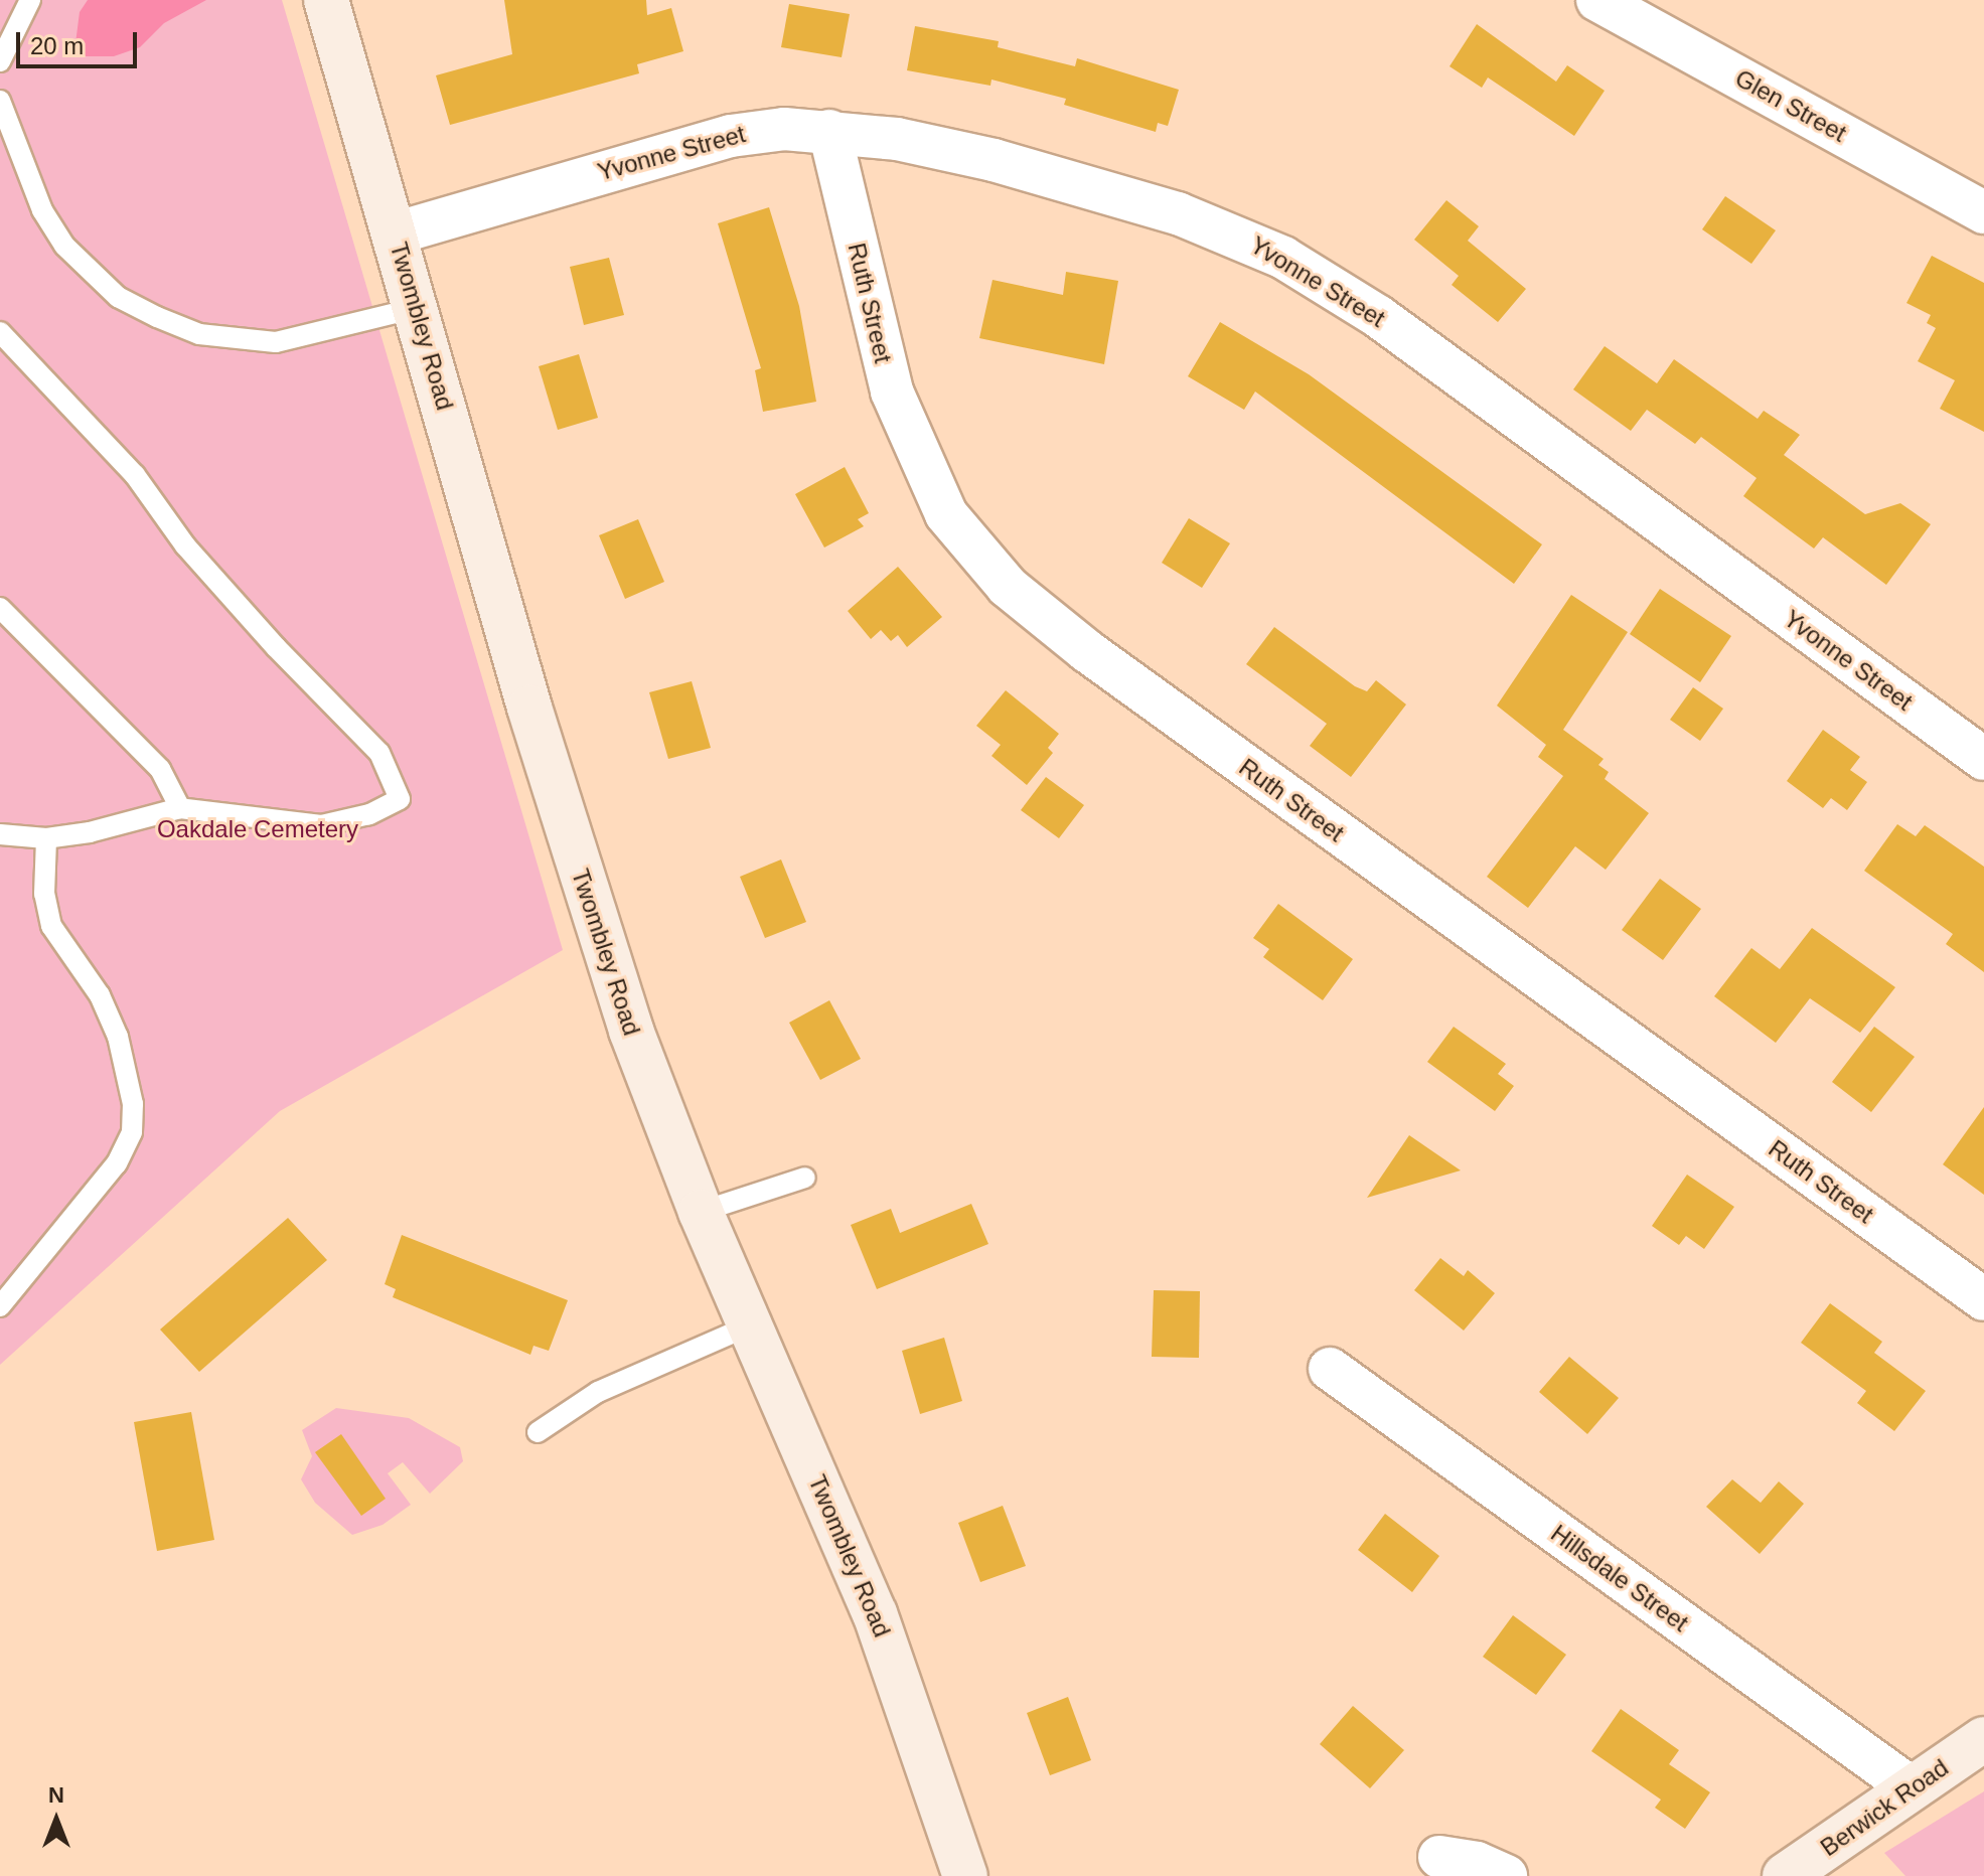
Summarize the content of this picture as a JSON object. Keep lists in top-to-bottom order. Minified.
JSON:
{"streets":{"street":["Glen Street","Yvonne Street","Ruth Street","Twombley Road","Hillsdale Street","Berwick Road"]},"crossings":[["Yvonne Street","Ruth Street"],["Yvonne Street","Twombley Road"],["Hillsdale Street","Berwick Road"]],"parks":["Oakdale Cemetery"],"scale_bar":"20 m","north":"top"}
